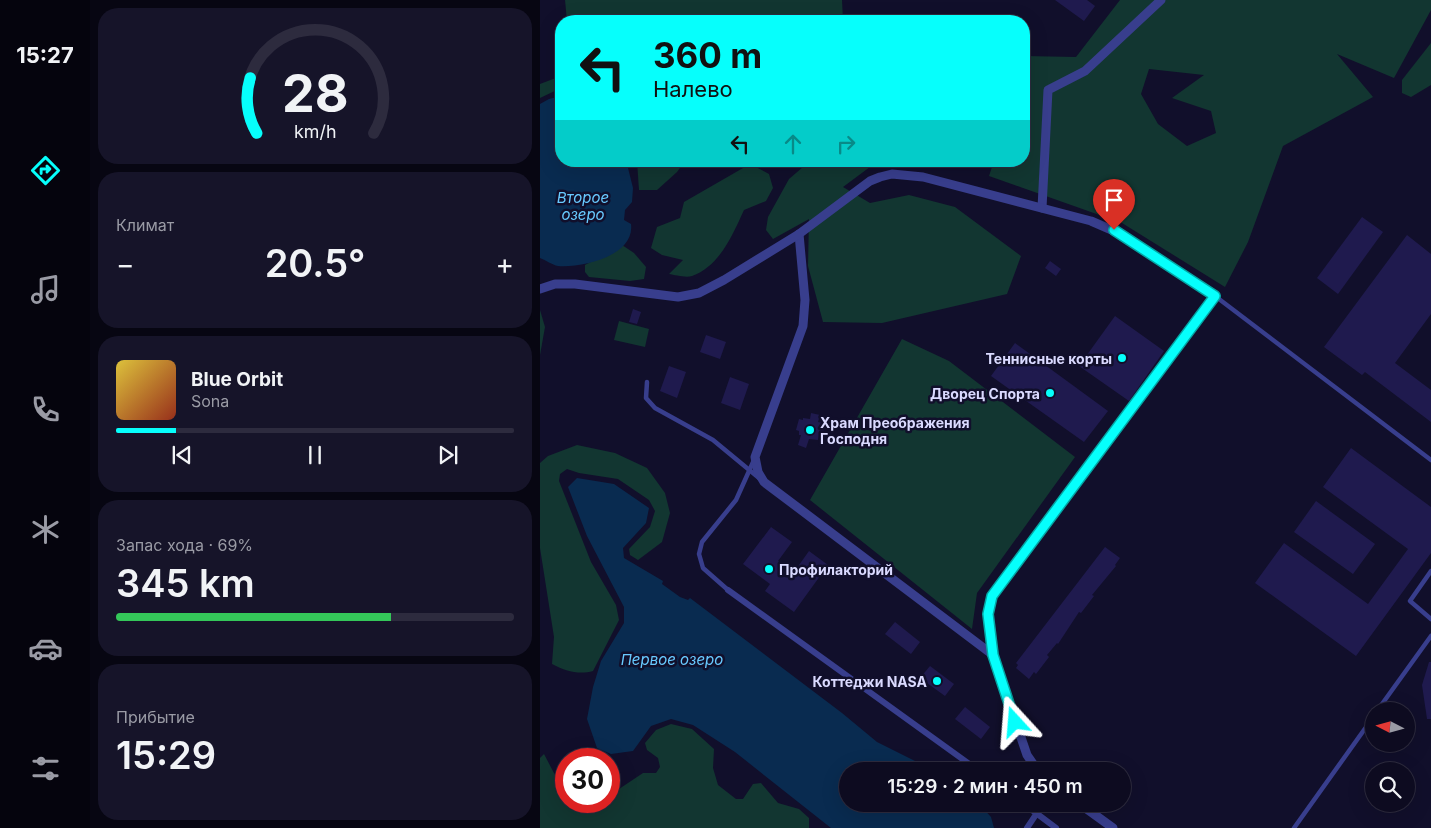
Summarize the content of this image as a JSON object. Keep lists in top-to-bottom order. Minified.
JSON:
{"water":["Второе озеро","Первое озеро"],"places":["Теннисные корты","Дворец Спорта","Храм Преображения Господня","Профилакторий","Коттеджи NASA"],"north":"left","page":{"tabs":"15:27","turn":["360 m","Налево"],"tile":["Климат",["Запас хода · 69%","345 km"],["Прибытие","15:29"]],"heat":["−","20.5°","+"],"song":["Blue Orbit","Sona"],"limit":"30","trip":"15:29 · 2 мин · 450 m","gauge":["28","km/h"]}}
